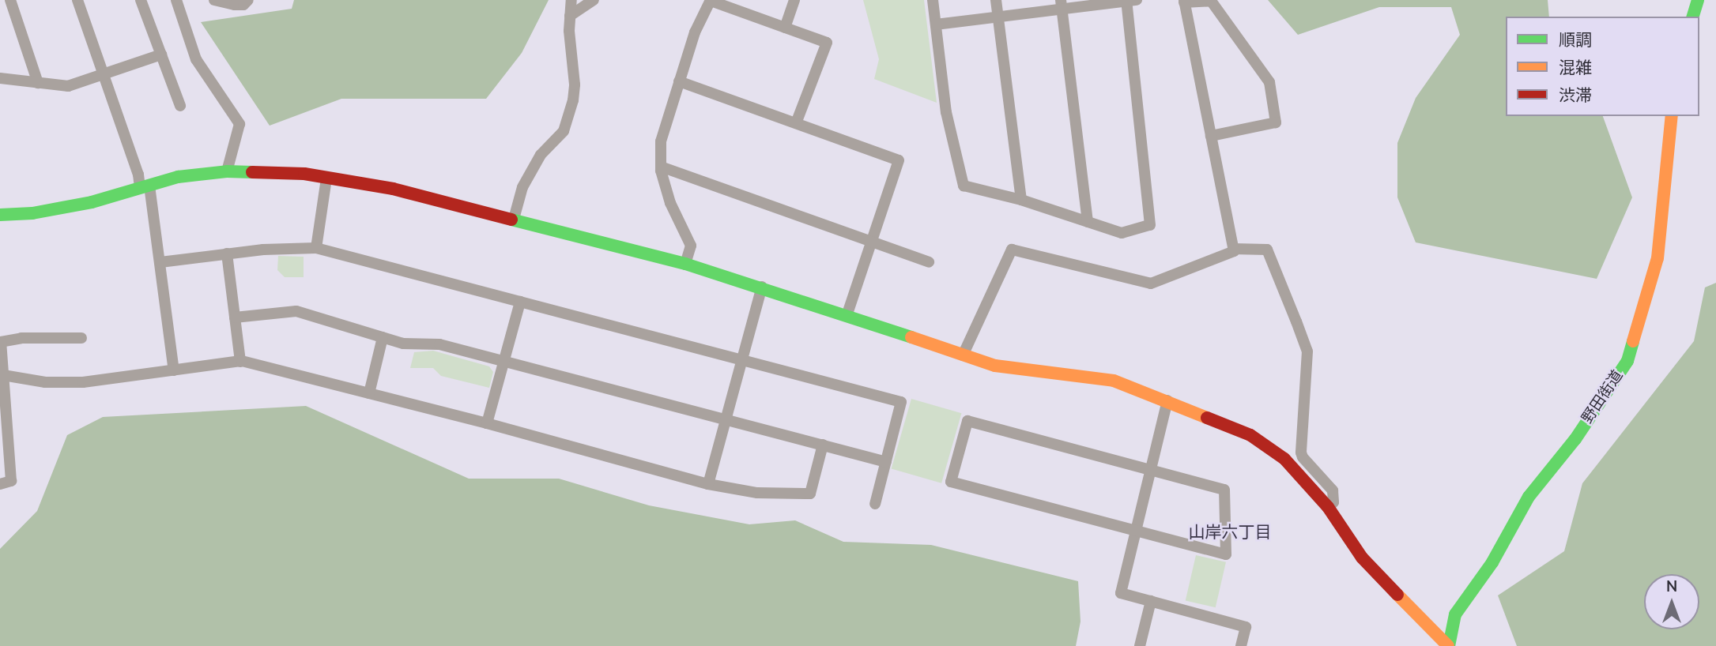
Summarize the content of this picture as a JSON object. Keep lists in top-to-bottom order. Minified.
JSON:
{"streets":{"street":["野田街道"]},"districts":["山岸六丁目"],"legend":["順調","混雑","渋滞"],"north":"top"}
